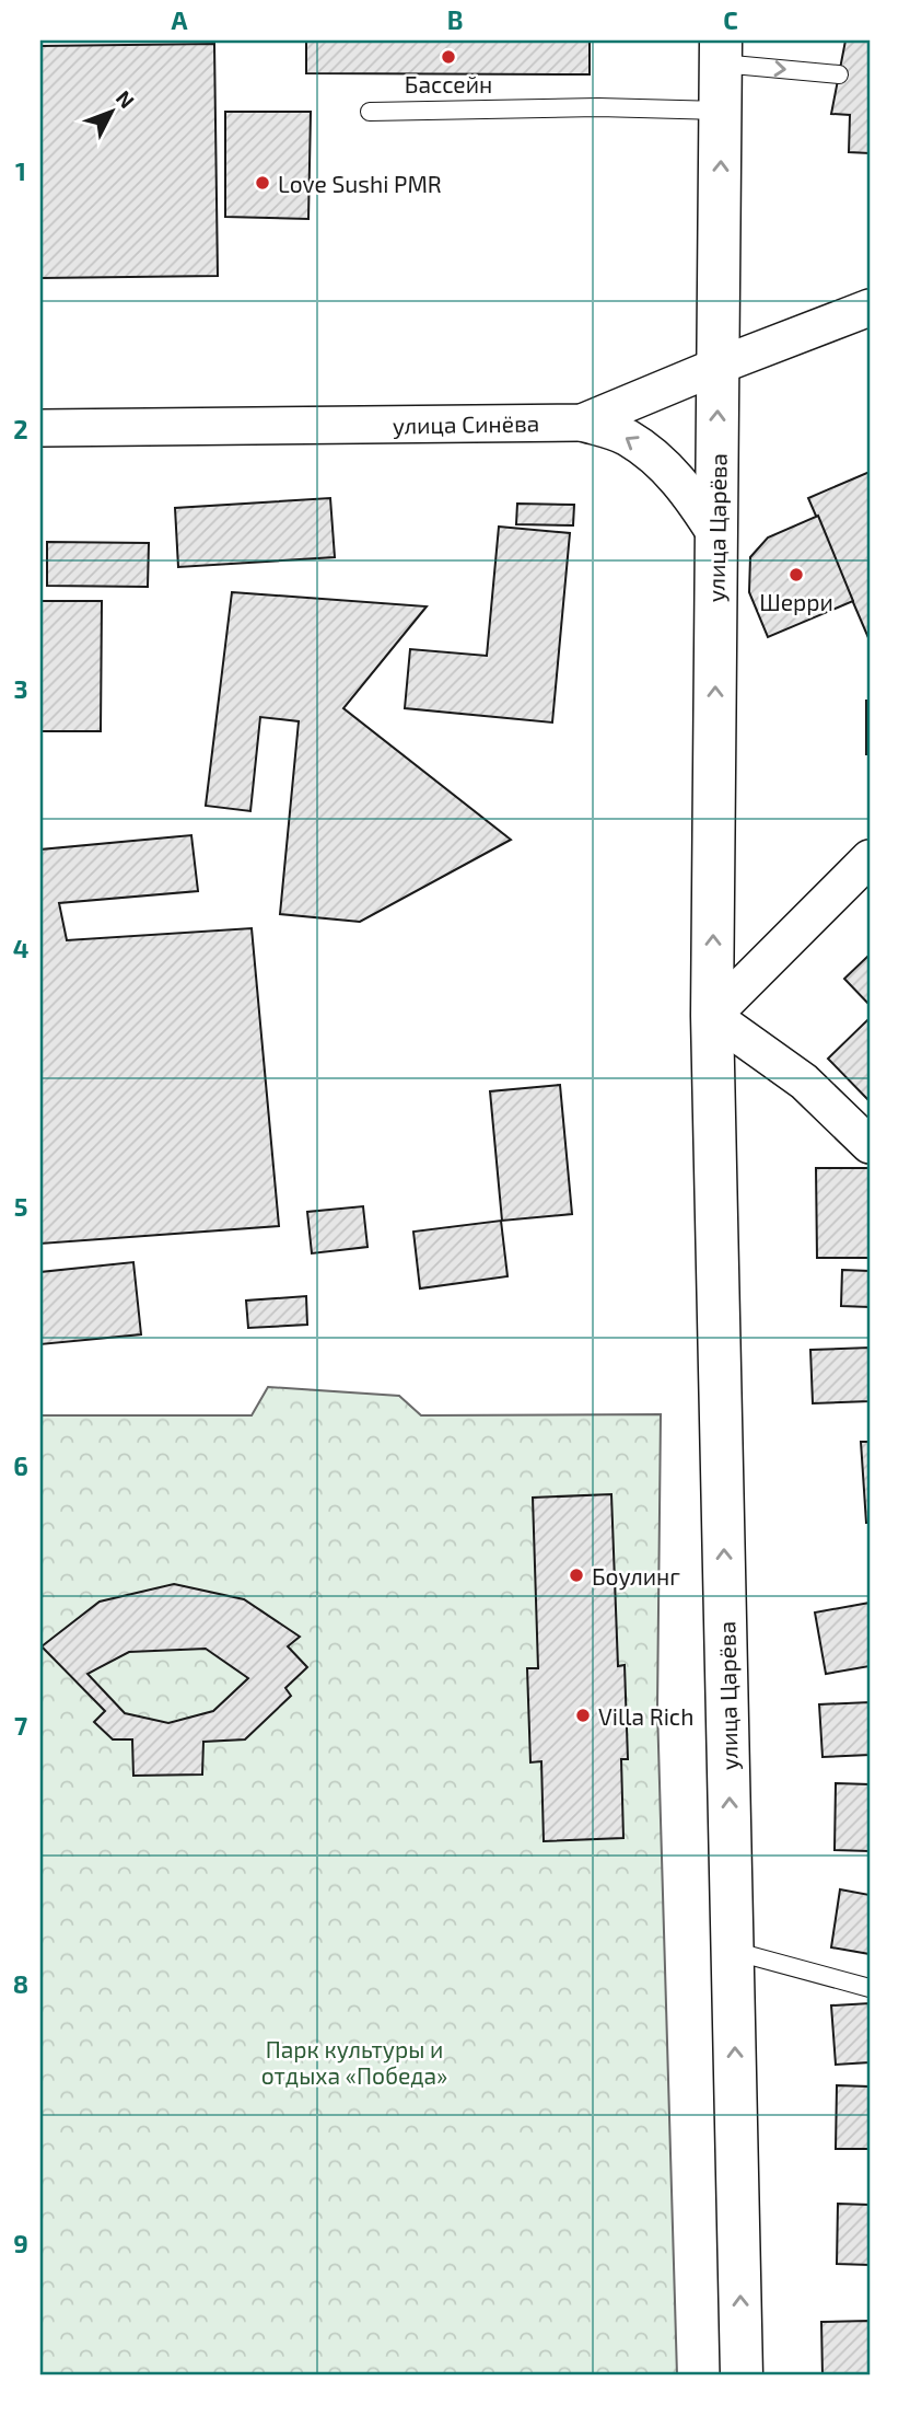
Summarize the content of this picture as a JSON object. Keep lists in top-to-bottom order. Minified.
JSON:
{"streets":{"main road":["улица Царёва"],"street":["улица Синёва"]},"crossings":[["улица Синёва","улица Царёва"]],"one_way":["улица Царёва"],"parks":["Парк культуры и отдыха «Победа»"],"places":["Бассейн","Love Sushi PMR","Шерри","Боулинг","Villa Rich"],"north":"top right","grid":{"columns":["A","B","C"],"rows":["1","2","3","4","5","6","7","8","9"]}}
